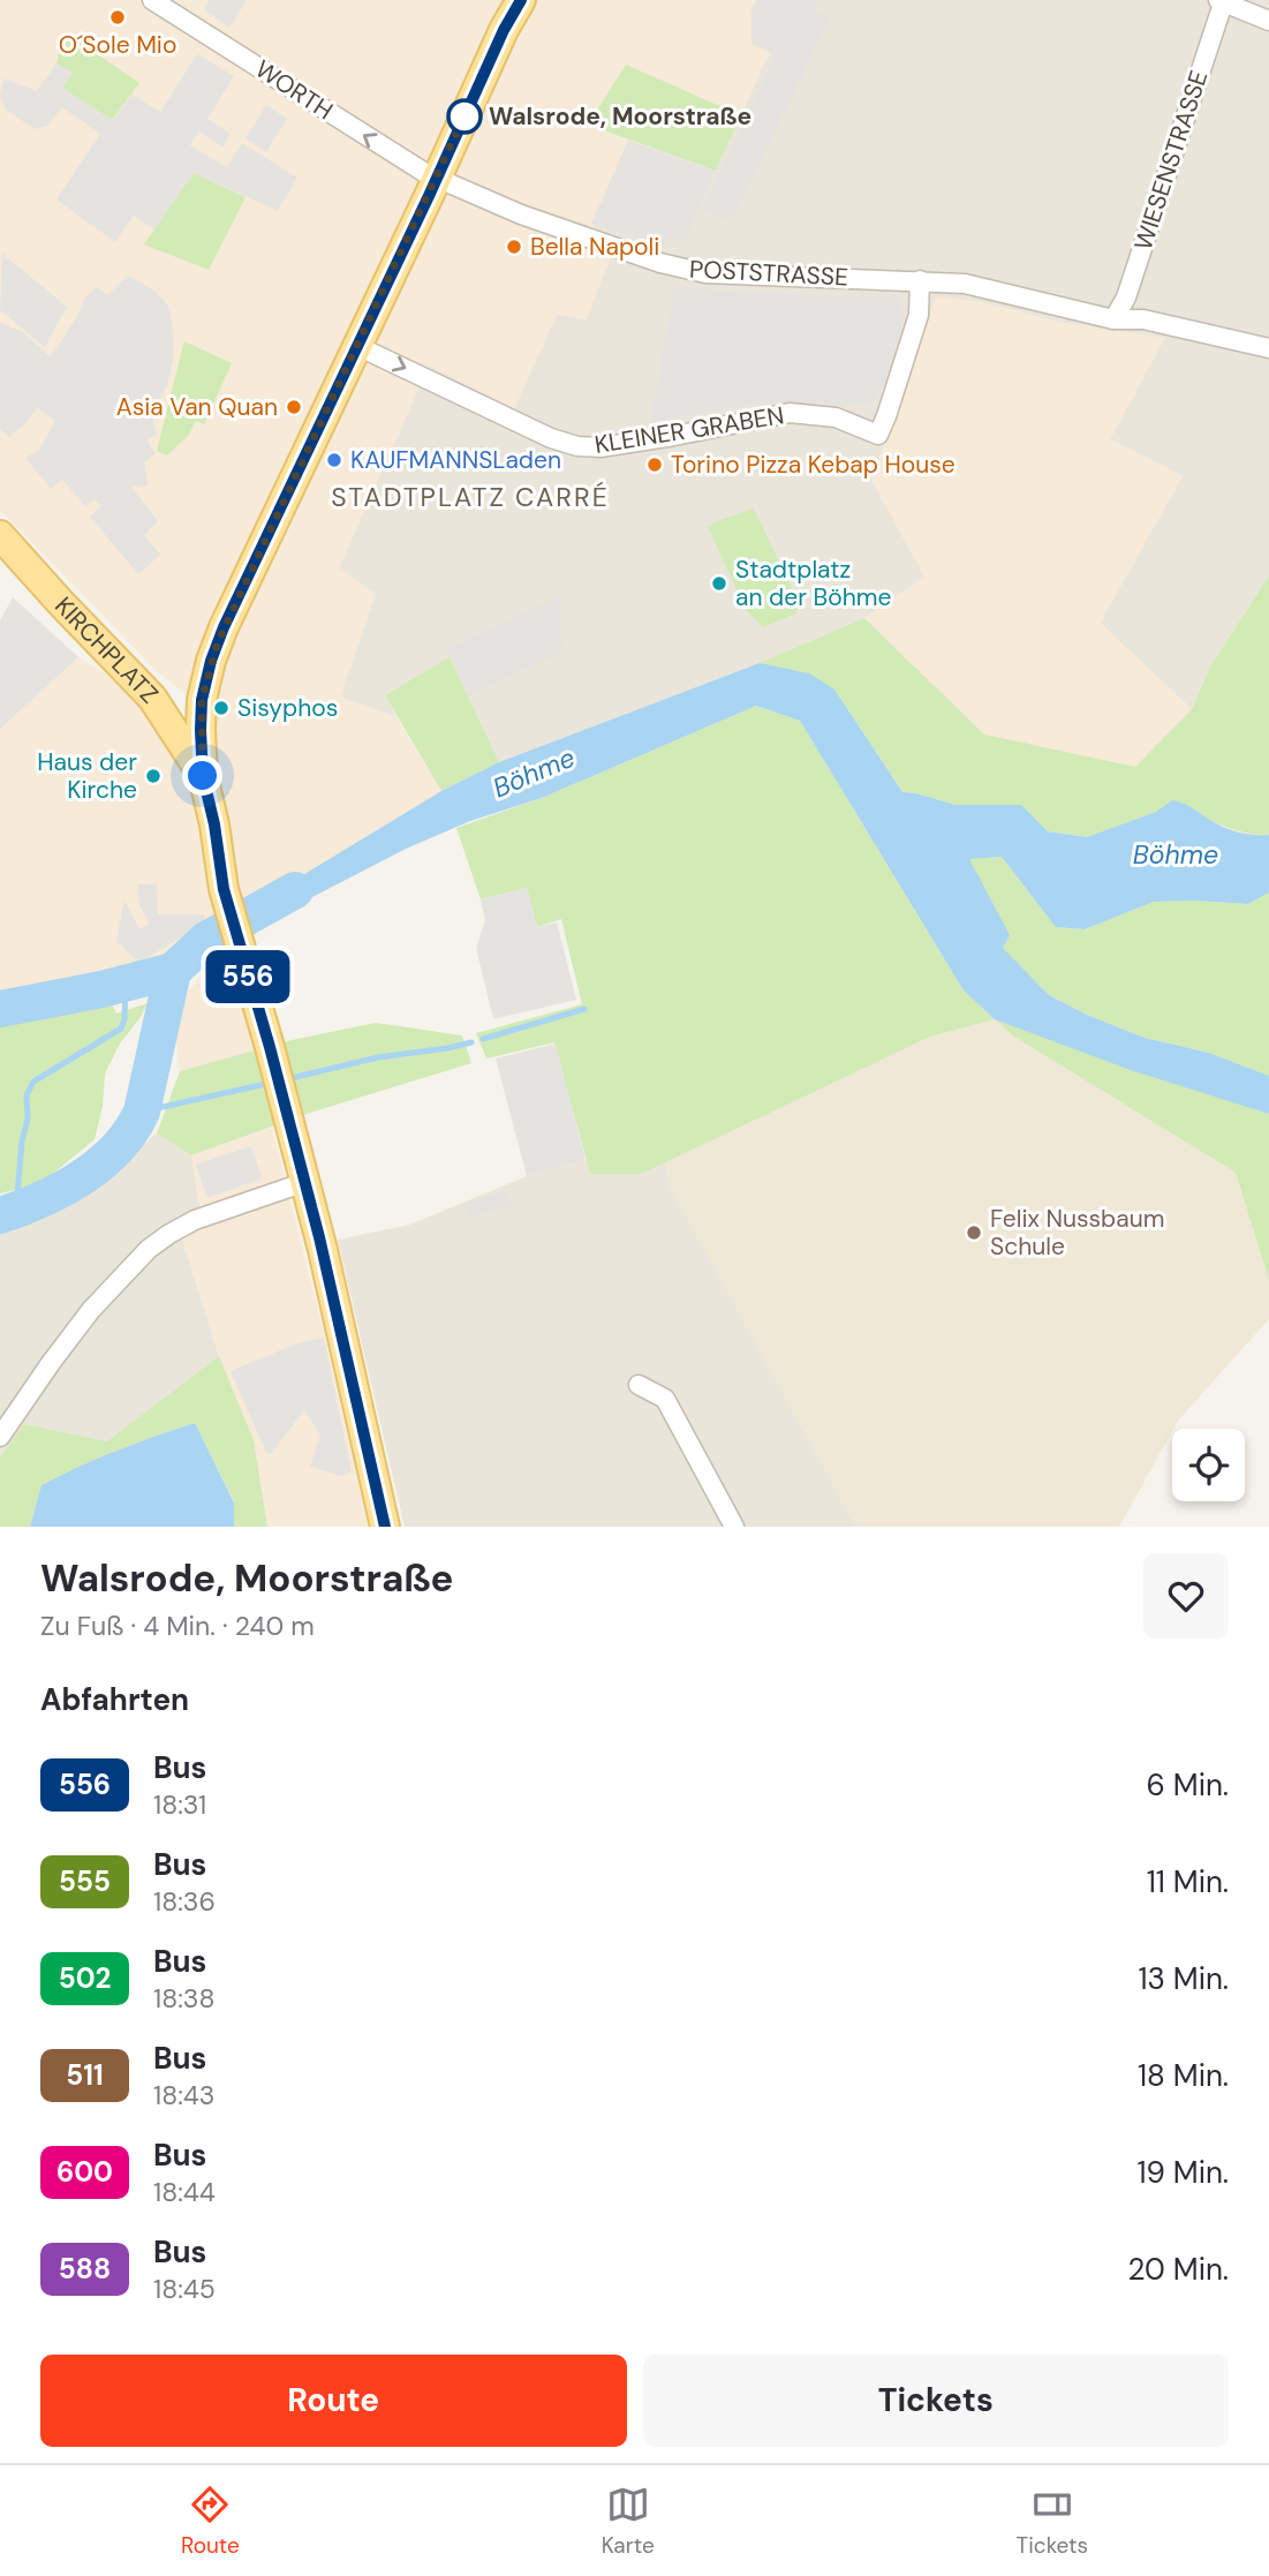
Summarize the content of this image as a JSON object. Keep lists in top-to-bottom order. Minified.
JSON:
{"streets":{"main road":["KIRCHPLATZ"],"street":["WORTH","WIESENSTRASSE","POSTSTRASSE","KLEINER GRABEN"]},"crossings":[["WORTH","POSTSTRASSE"],["WIESENSTRASSE","POSTSTRASSE"],["POSTSTRASSE","KLEINER GRABEN"]],"one_way":["WORTH"],"districts":["STADTPLATZ CARRÉ"],"water":["Böhme"],"places":["O´Sole Mio","Walsrode, Moorstraße","Bella Napoli","Asia Van Quan","KAUFMANNSLaden","Torino Pizza Kebap House","Stadtplatz an der Böhme","Sisyphos","Haus der Kirche","Felix Nussbaum Schule"],"lines":["bus line 556"],"page":{"on_map":"556","heading":[["Walsrode, Moorstraße","Zu Fuß · 4 Min. · 240 m"],"Abfahrten"],"list":[{"mark":"556","name":"Bus","note":"18:31","value":"6 Min."},{"mark":"555","name":"Bus","note":"18:36","value":"11 Min."},{"mark":"502","name":"Bus","note":"18:38","value":"13 Min."},{"mark":"511","name":"Bus","note":"18:43","value":"18 Min."},{"mark":"600","name":"Bus","note":"18:44","value":"19 Min."},{"mark":"588","name":"Bus","note":"18:45","value":"20 Min."}],"buttons":["Route","Tickets"],"tabs":["Route","Karte","Tickets"]}}
